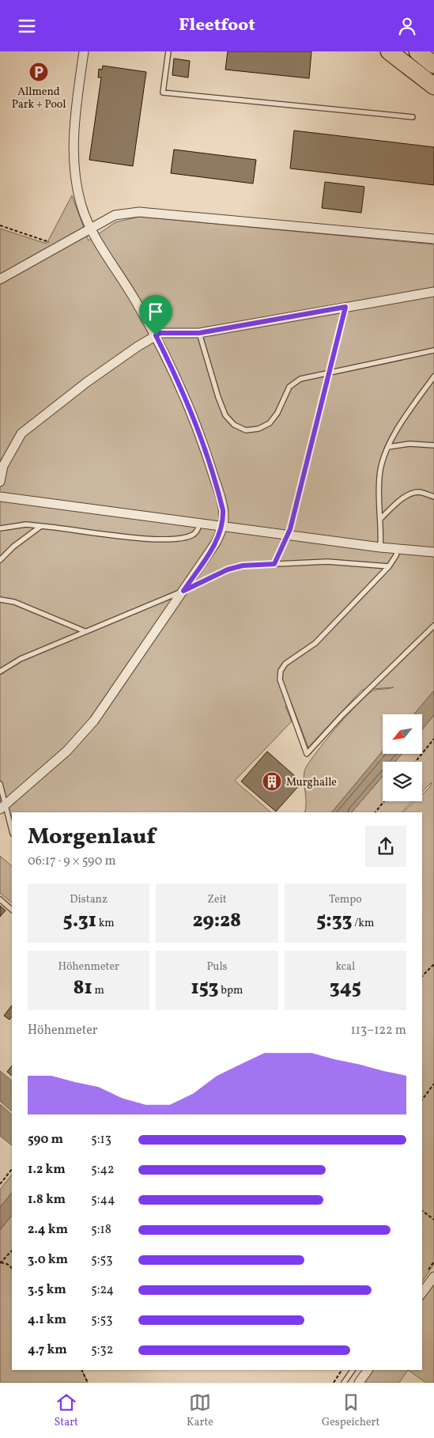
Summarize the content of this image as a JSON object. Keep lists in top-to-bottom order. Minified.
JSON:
{"places":{"parking":["Allmend Park + Pool"],"building":["Murghalle"]},"north":"bottom left","page":{"header":"Fleetfoot","heading":["Morgenlauf","06:17 · 9 × 590 m"],"stats":[["Distanz","5.31 km"],["Zeit","29:28"],["Tempo","5:33 /km"],["Höhenmeter","81 m"],["Puls","153 bpm"],["kcal","345"]],"chart":["Höhenmeter","113–122 m"],"list":[{"name":"590 m","note":"5:13"},{"name":"1.2 km","note":"5:42"},{"name":"1.8 km","note":"5:44"},{"name":"2.4 km","note":"5:18"},{"name":"3.0 km","note":"5:53"},{"name":"3.5 km","note":"5:24"},{"name":"4.1 km","note":"5:53"},{"name":"4.7 km","note":"5:32"}],"tabs":["Start","Karte","Gespeichert"]}}
